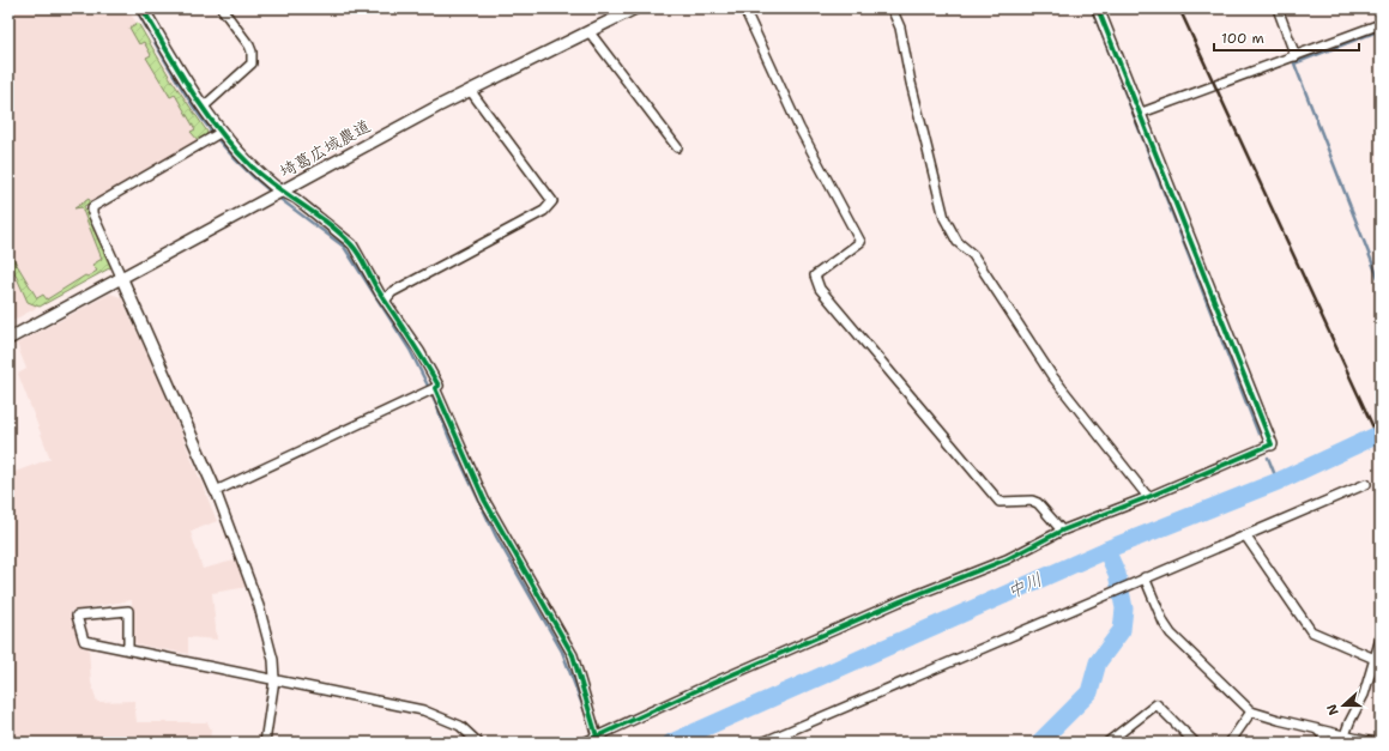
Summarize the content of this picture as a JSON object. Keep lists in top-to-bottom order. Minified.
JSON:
{"streets":{"street":["埼葛広域農道"]},"water":["中川"],"scale_bar":"100 m","north":"left"}
